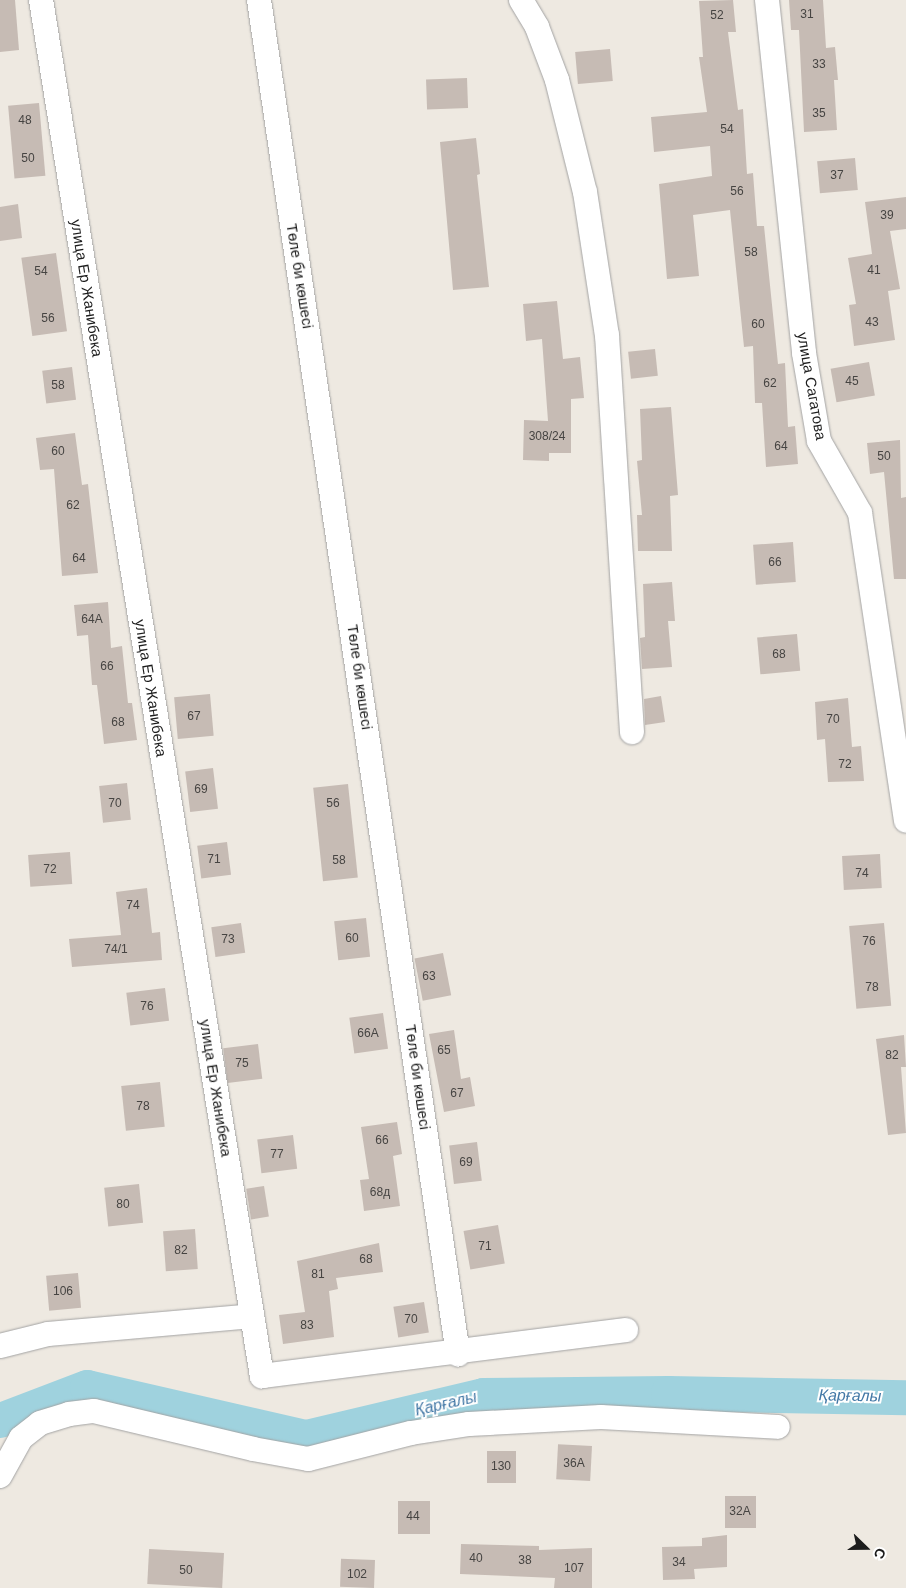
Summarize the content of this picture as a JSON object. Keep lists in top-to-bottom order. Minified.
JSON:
{"streets":{"street":["Төле би көшесі","улица Ер Жанибека","улица Сагатова"]},"crossings":[["Төле би көшесі","улица Ер Жанибека"]],"water":["Қарғалы"],"house_numbers":["31","52","33","35","48","54","50","37","56","39","58","41","54","56","43","60","45","62","58","308/24","64","60","50","62","64","66","64А","68","66","67","70","68","72","69","70","56","71","58","72","74","74","60","73","76","74/1","63","78","76","66А","65","82","75","67","78","66","77","69","68д","80","71","82","68","81","106","70","83","36А","130","32А","44","40","38","34","107","50","102"],"north":"right"}
